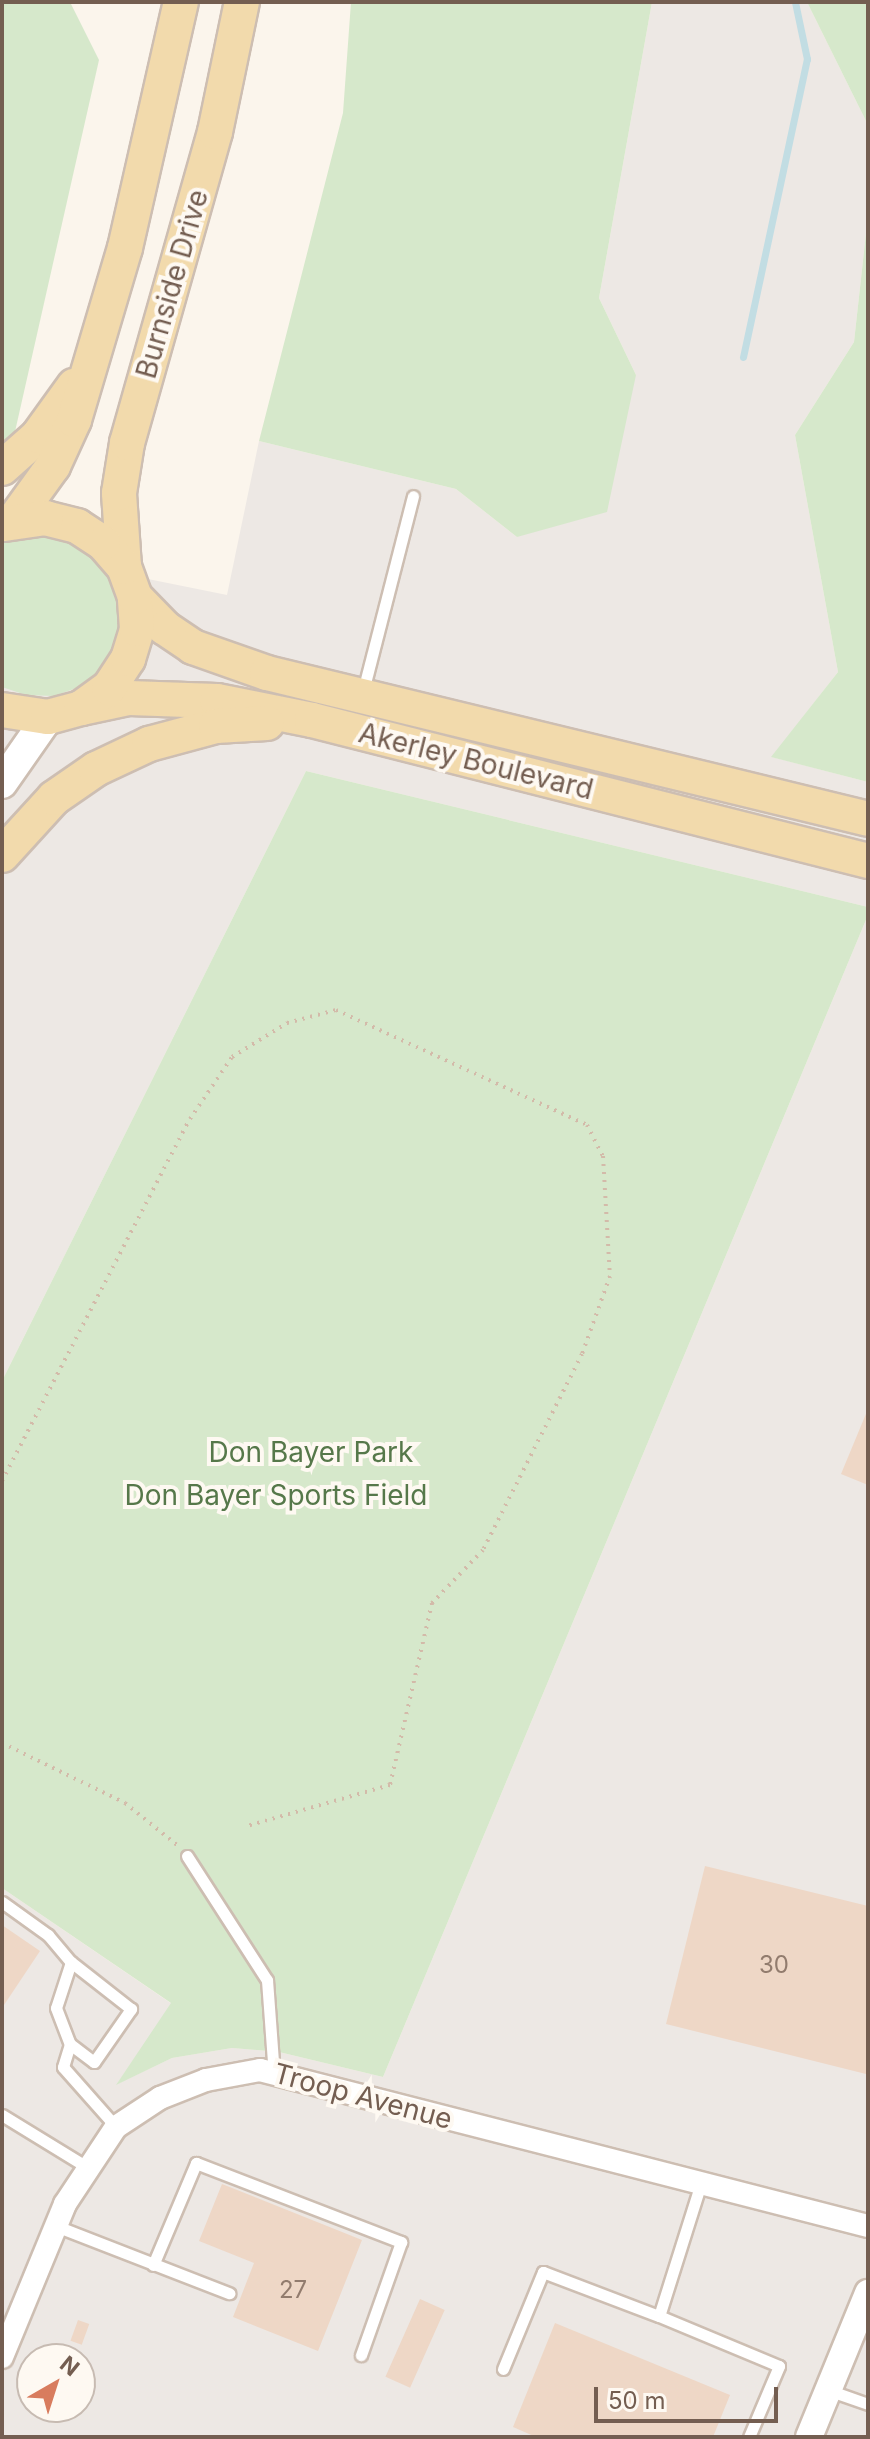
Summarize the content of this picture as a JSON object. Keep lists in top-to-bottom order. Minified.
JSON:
{"streets":{"main road":["Burnside Drive","Akerley Boulevard"],"street":["Troop Avenue"]},"crossings":[["Burnside Drive","Akerley Boulevard"]],"parks":["Don Bayer Park","Don Bayer Sports Field"],"house_numbers":["30","27"],"scale_bar":"50 m","north":"top right"}
